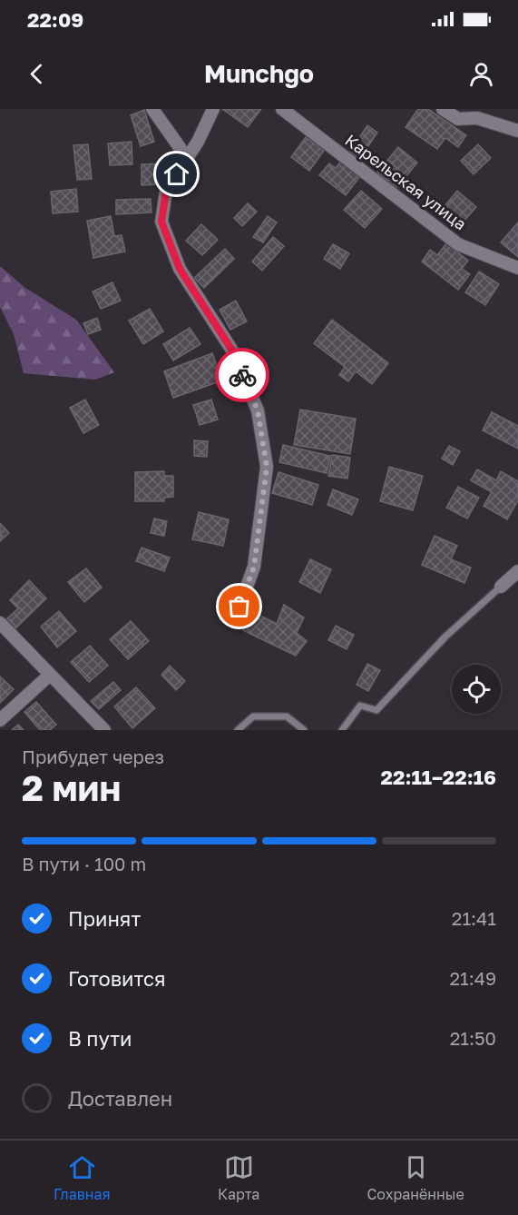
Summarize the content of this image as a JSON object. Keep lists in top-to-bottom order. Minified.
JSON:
{"streets":{"street":["Карельская улица"]},"page":{"status":"22:09","header":"Munchgo","heading":["2 мин","Прибудет через","22:11–22:16"],"bar":"В пути · 100 m","list":[["Принят","21:41"],["Готовится","21:49"],["В пути","21:50"],"Доставлен"],"tabs":["Главная","Карта","Сохранённые"]}}
